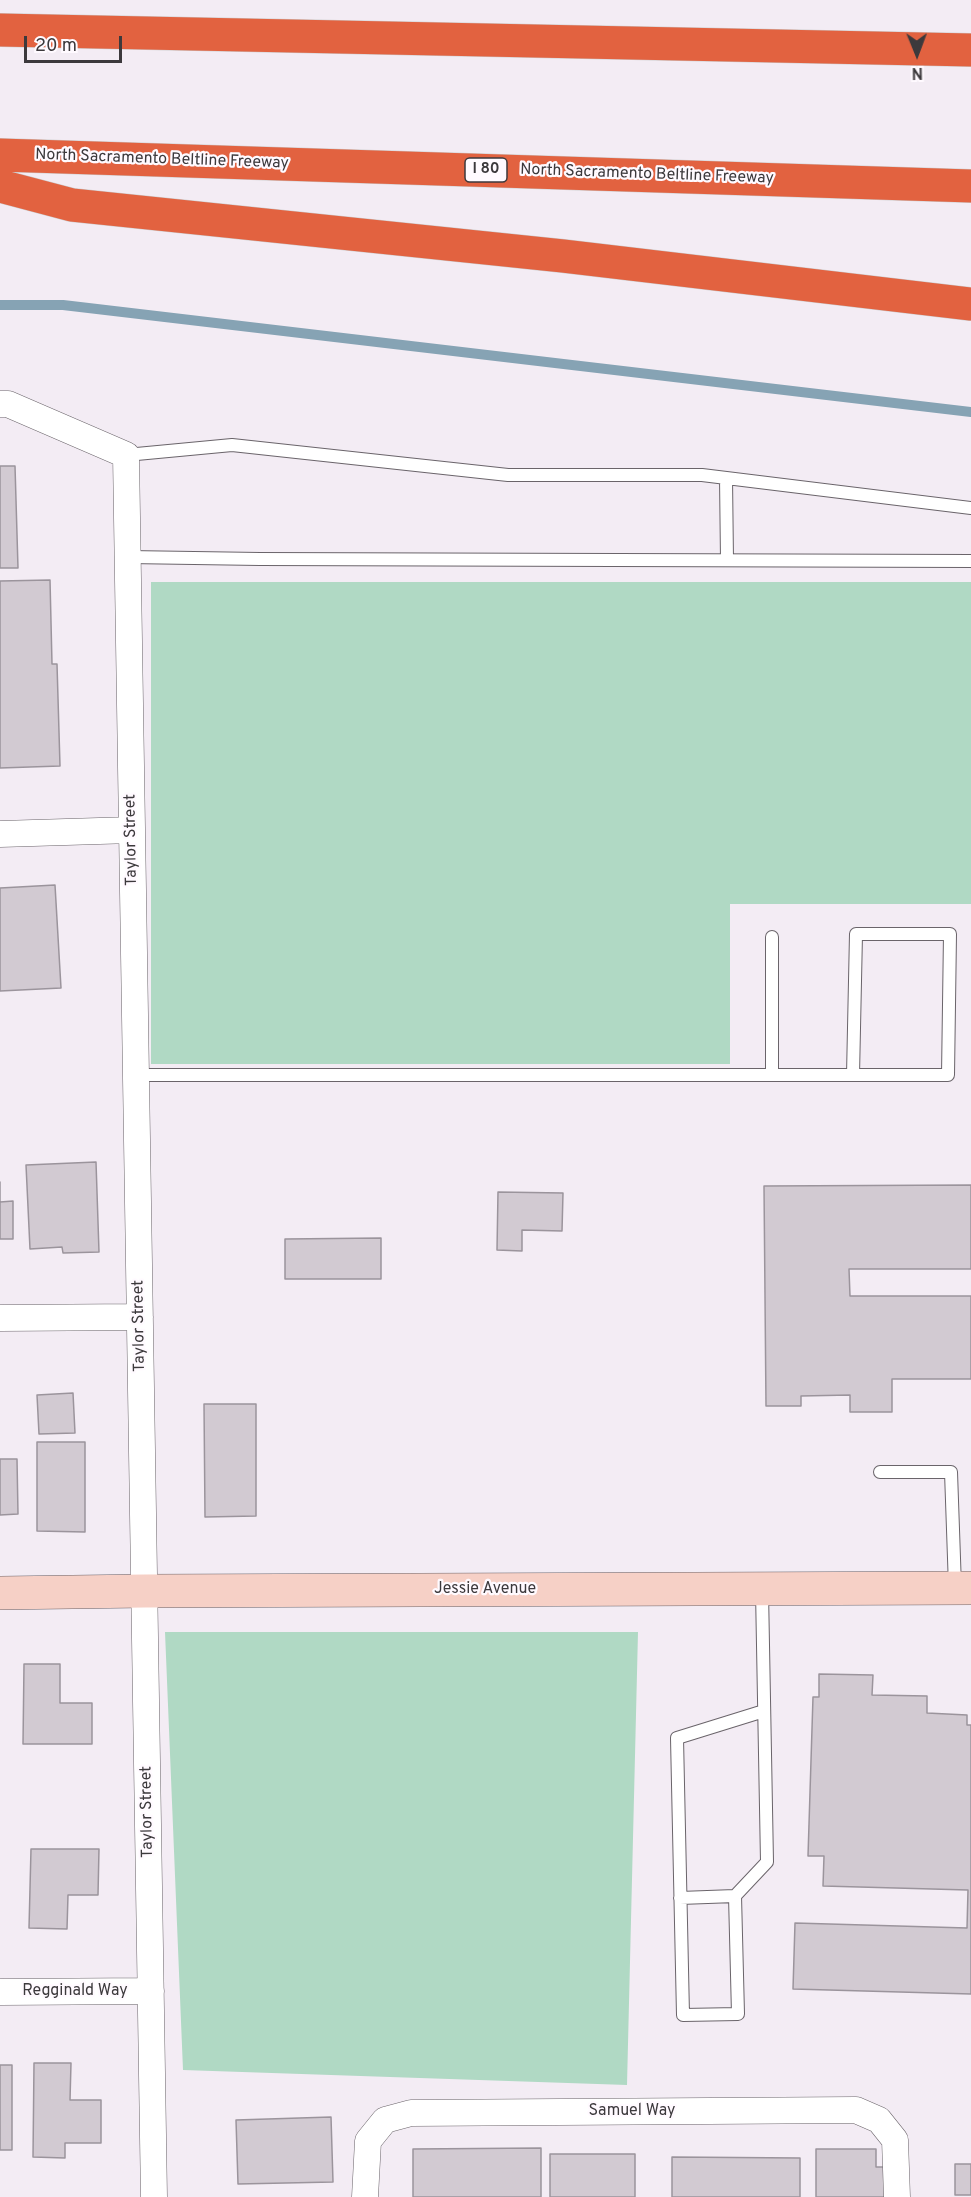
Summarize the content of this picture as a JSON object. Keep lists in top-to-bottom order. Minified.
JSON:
{"streets":{"highway":["North Sacramento Beltline Freeway","I 80"],"street":["Taylor Street","Jessie Avenue","Regginald Way","Samuel Way"]},"crossings":[["Taylor Street","Jessie Avenue"],["Taylor Street","Regginald Way"]],"scale_bar":"20 m","north":"bottom"}
